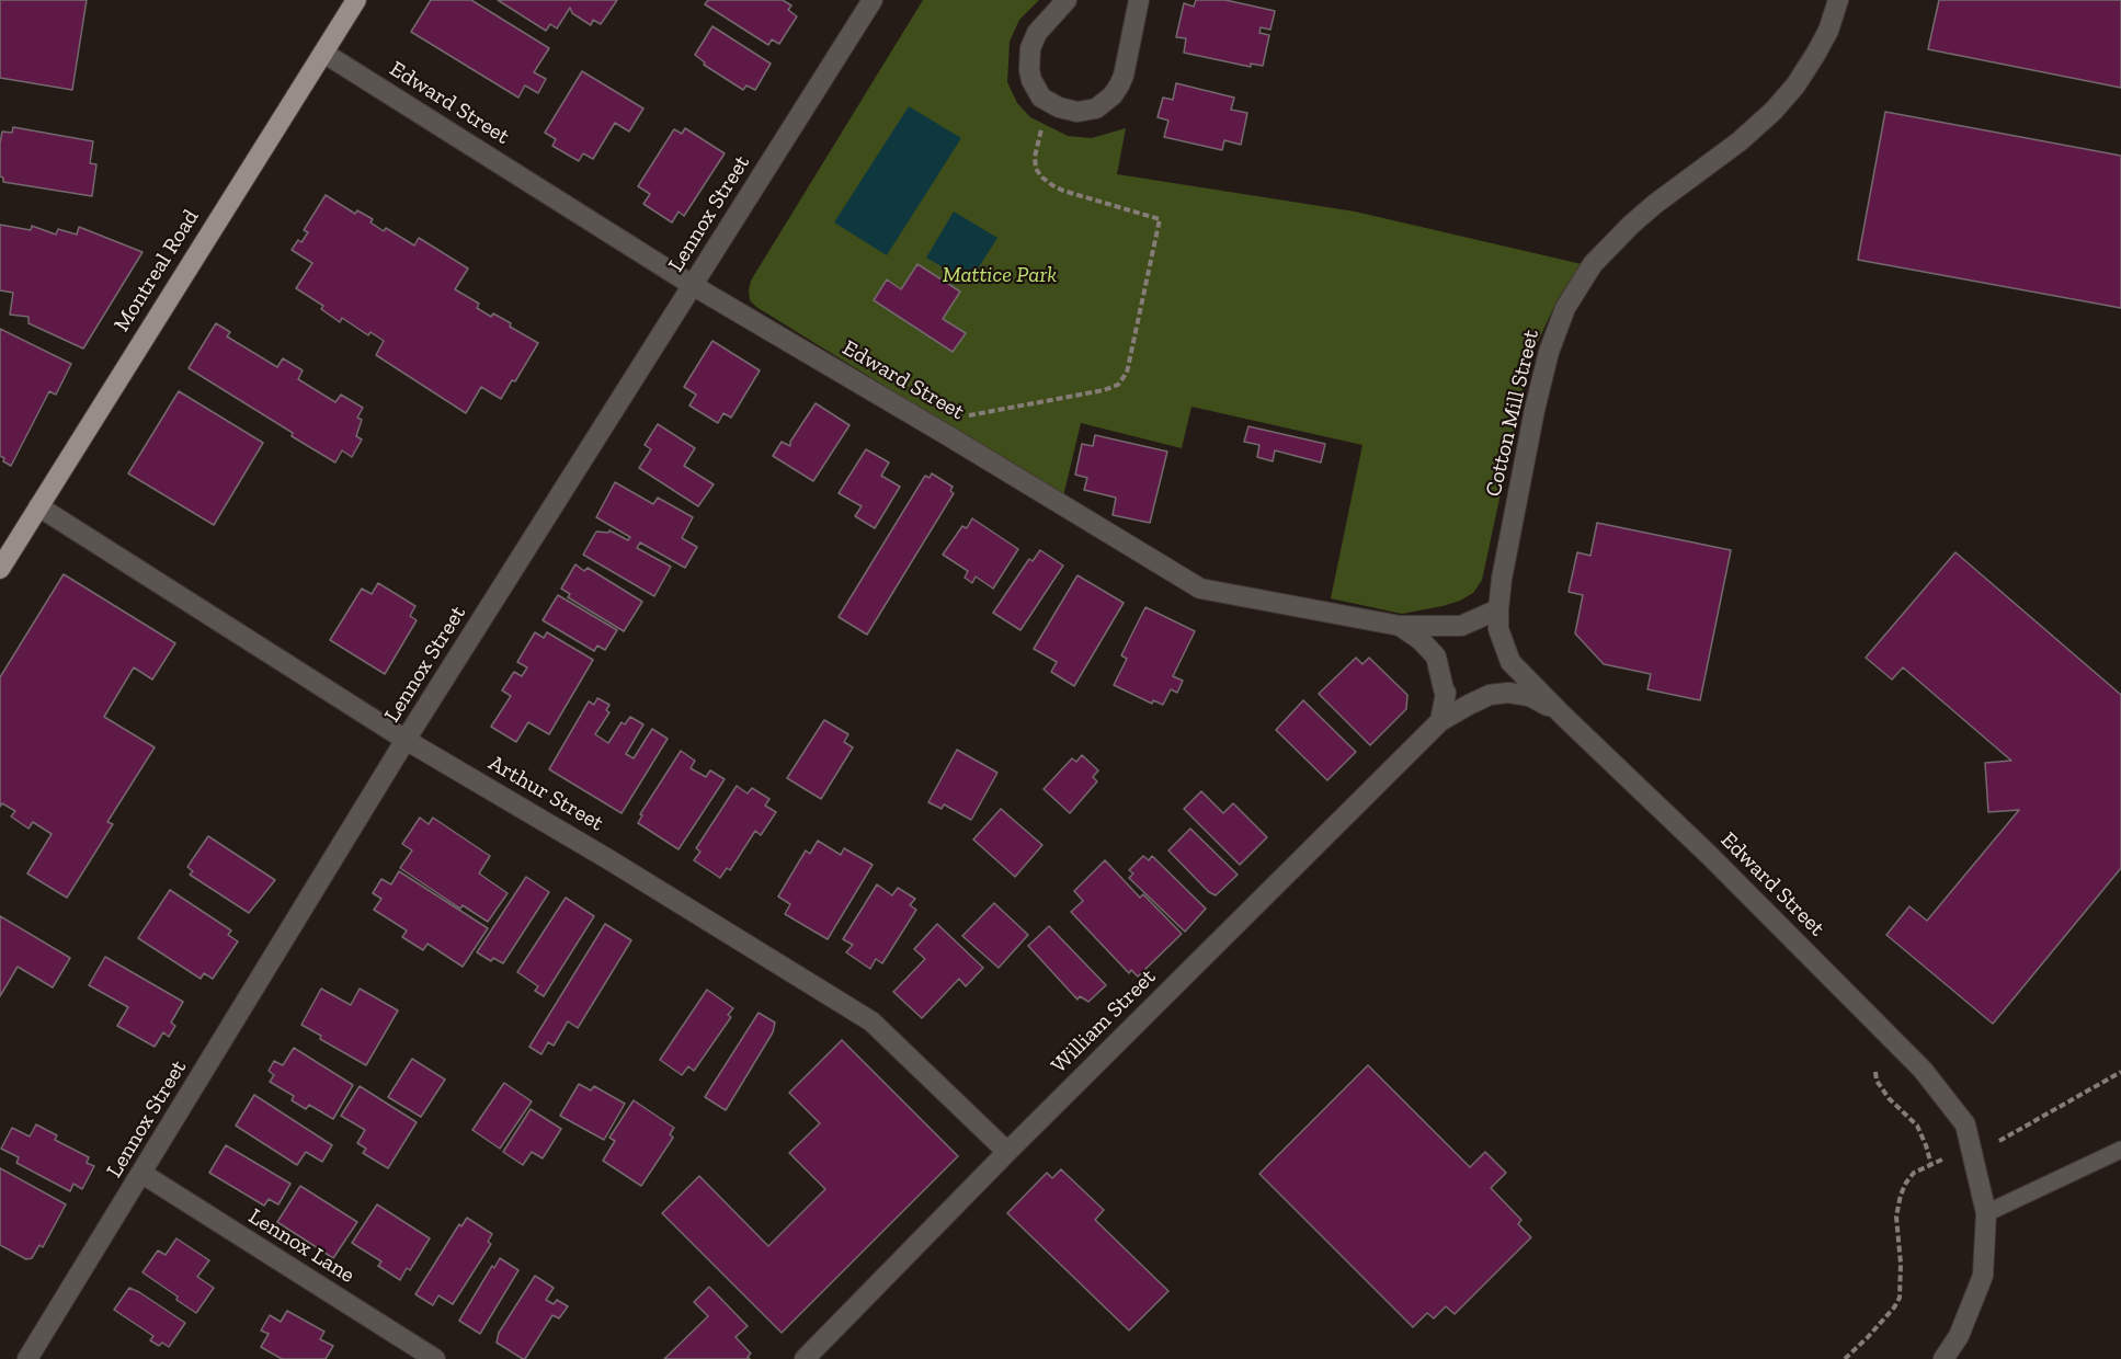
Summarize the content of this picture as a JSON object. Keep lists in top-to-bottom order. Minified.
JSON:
{"streets":{"main road":["Montreal Road"],"street":["Edward Street","Lennox Street","Cotton Mill Street","Arthur Street","William Street","Lennox Lane"]},"crossings":[["Edward Street","Lennox Street"],["Edward Street","Montreal Road"],["Edward Street","Cotton Mill Street"],["Edward Street","William Street"],["Lennox Street","Arthur Street"],["Lennox Street","Lennox Lane"],["Montreal Road","Arthur Street"],["Arthur Street","William Street"]],"parks":["Mattice Park"]}
